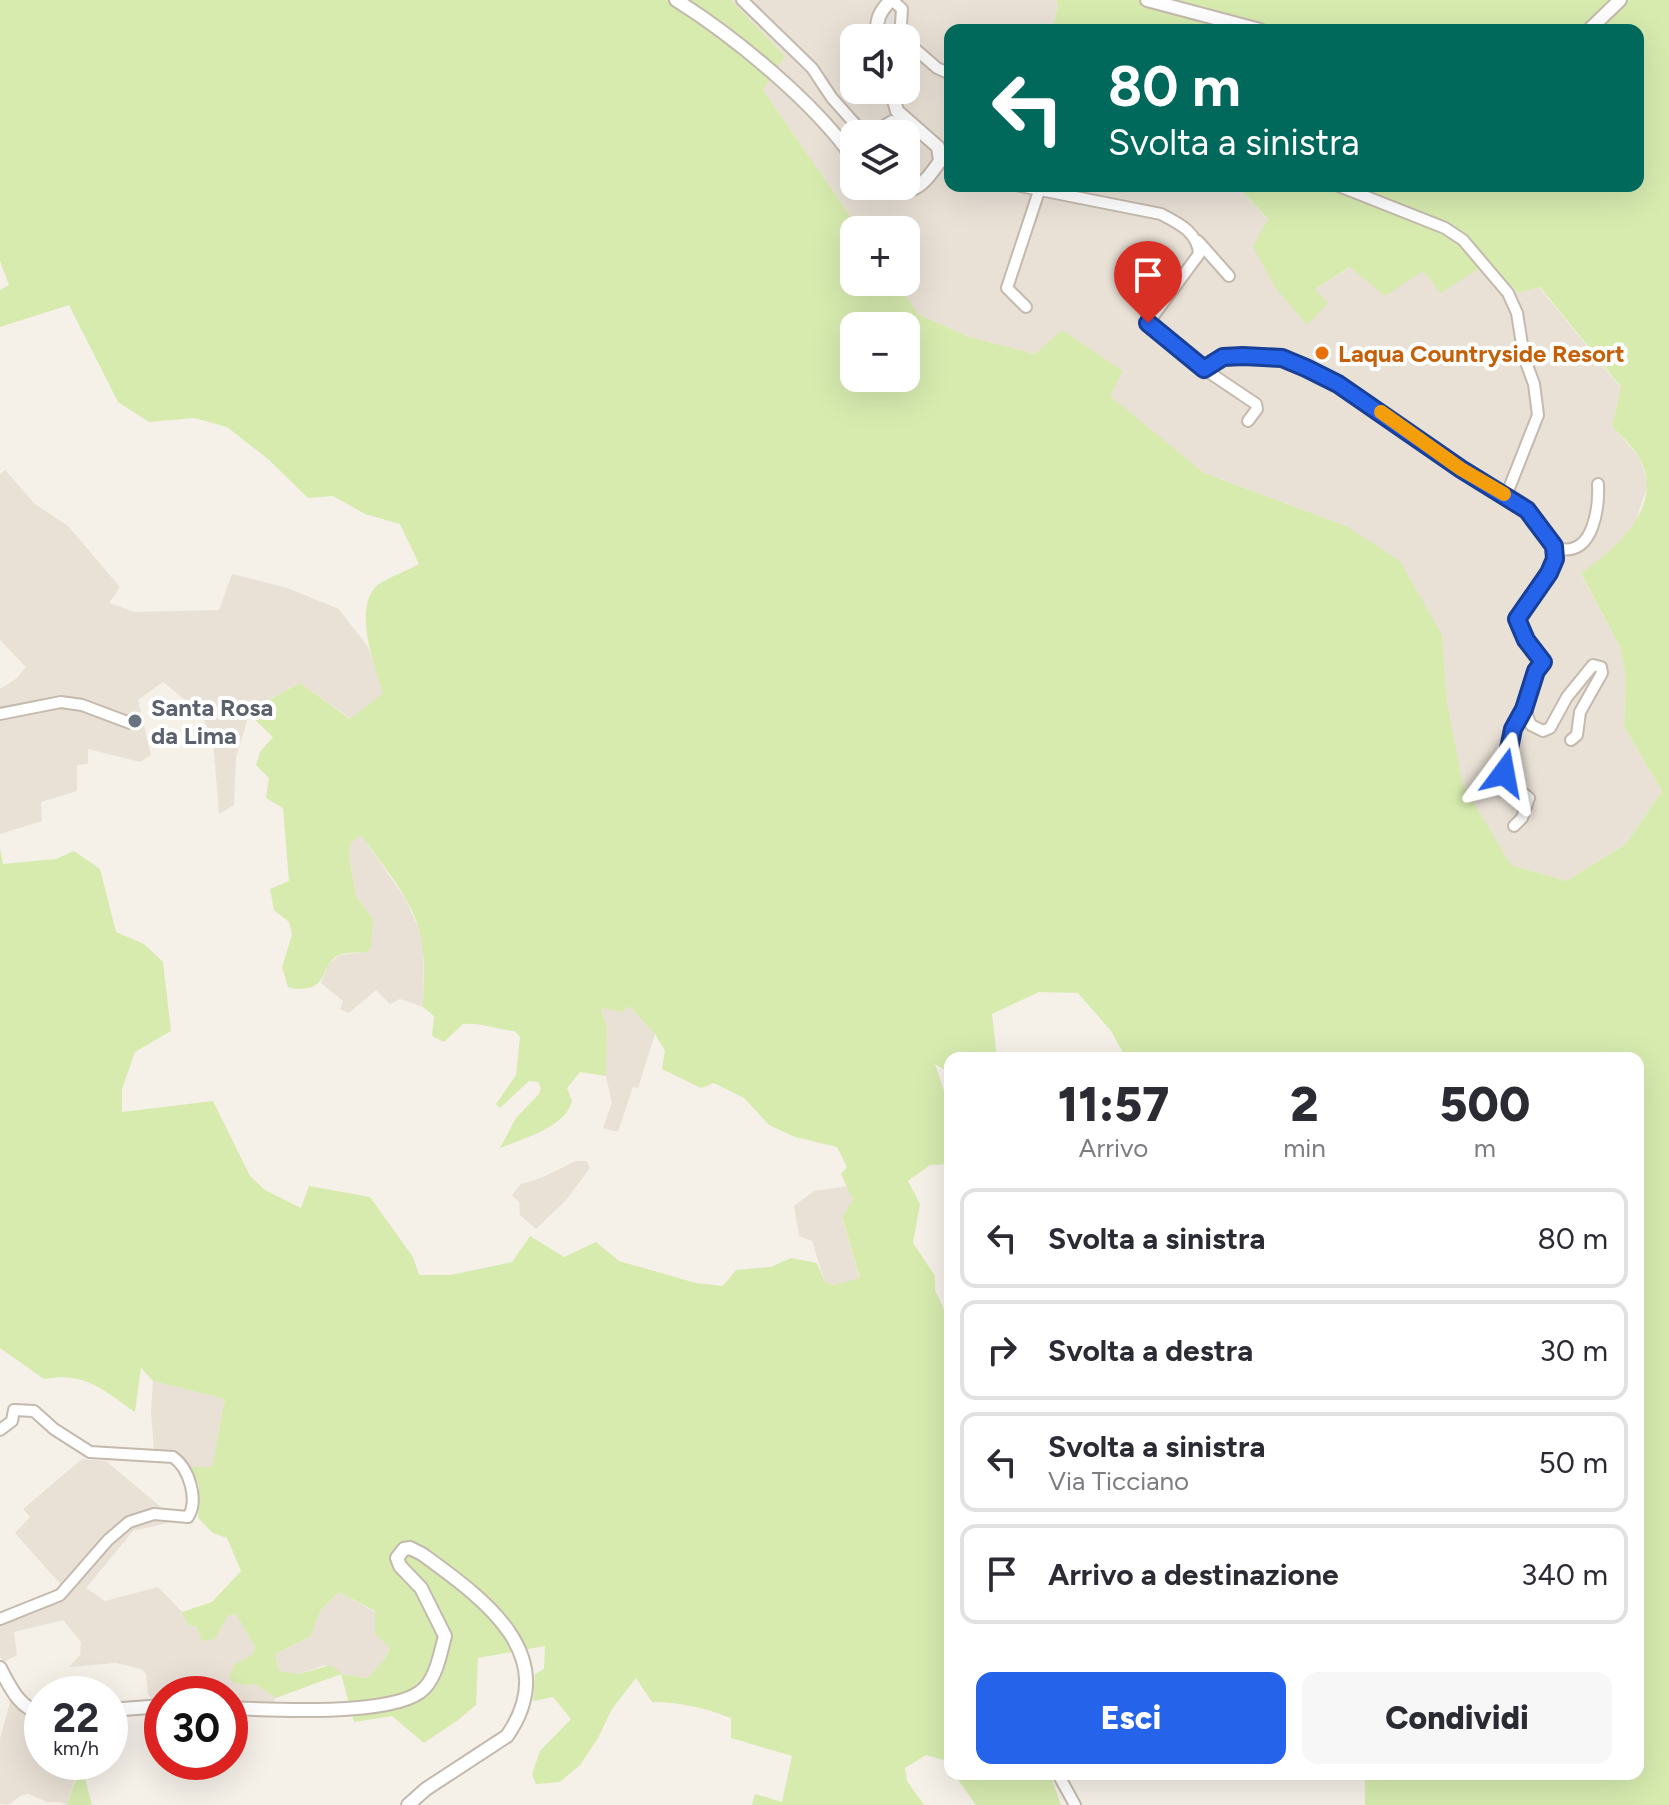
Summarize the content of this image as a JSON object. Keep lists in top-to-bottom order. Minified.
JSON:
{"places":["Laqua Countryside Resort","Santa Rosa da Lima"],"page":{"map_buttons":["+","−"],"turn":["80 m","Svolta a sinistra"],"eta":["11:57","Arrivo","2","min","500","m"],"list":[{"name":"Svolta a sinistra","value":"80 m"},{"name":"Svolta a destra","value":"30 m"},{"name":"Svolta a sinistra","note":"Via Ticciano","value":"50 m"},{"name":"Arrivo a destinazione","value":"340 m"}],"buttons":["Esci","Condividi"],"speed":"22 km/h","limit":"30"}}
